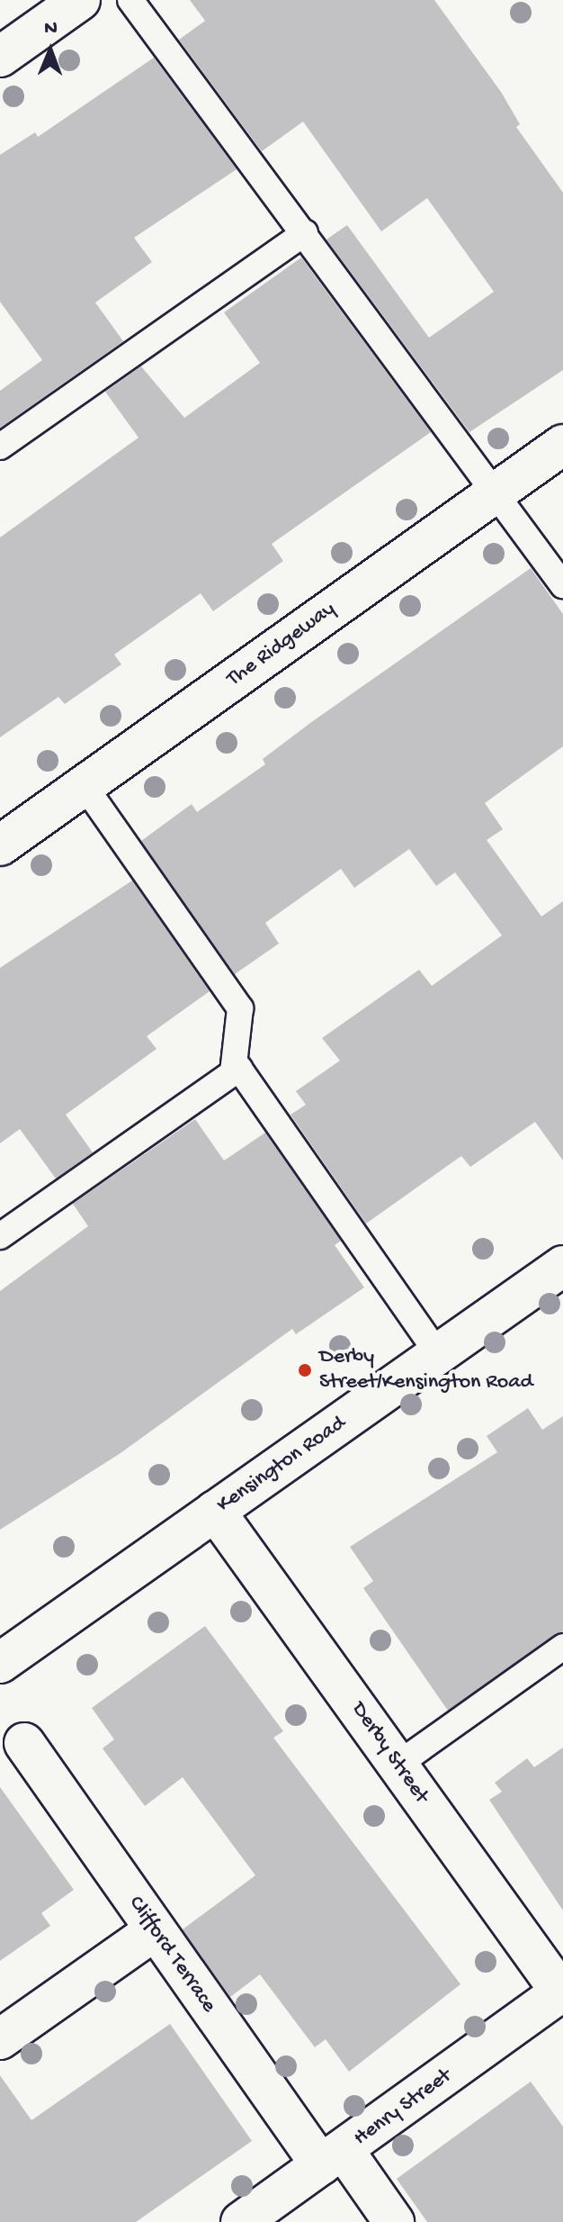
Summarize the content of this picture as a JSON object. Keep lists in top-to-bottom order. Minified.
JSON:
{"streets":{"street":["The Ridgeway","Kensington Road","Derby Street","Clifford Terrace","Henry Street"]},"crossings":[["Kensington Road","Derby Street"],["Derby Street","Henry Street"],["Clifford Terrace","Henry Street"]],"places":["Derby Street/Kensington Road"],"north":"top"}
